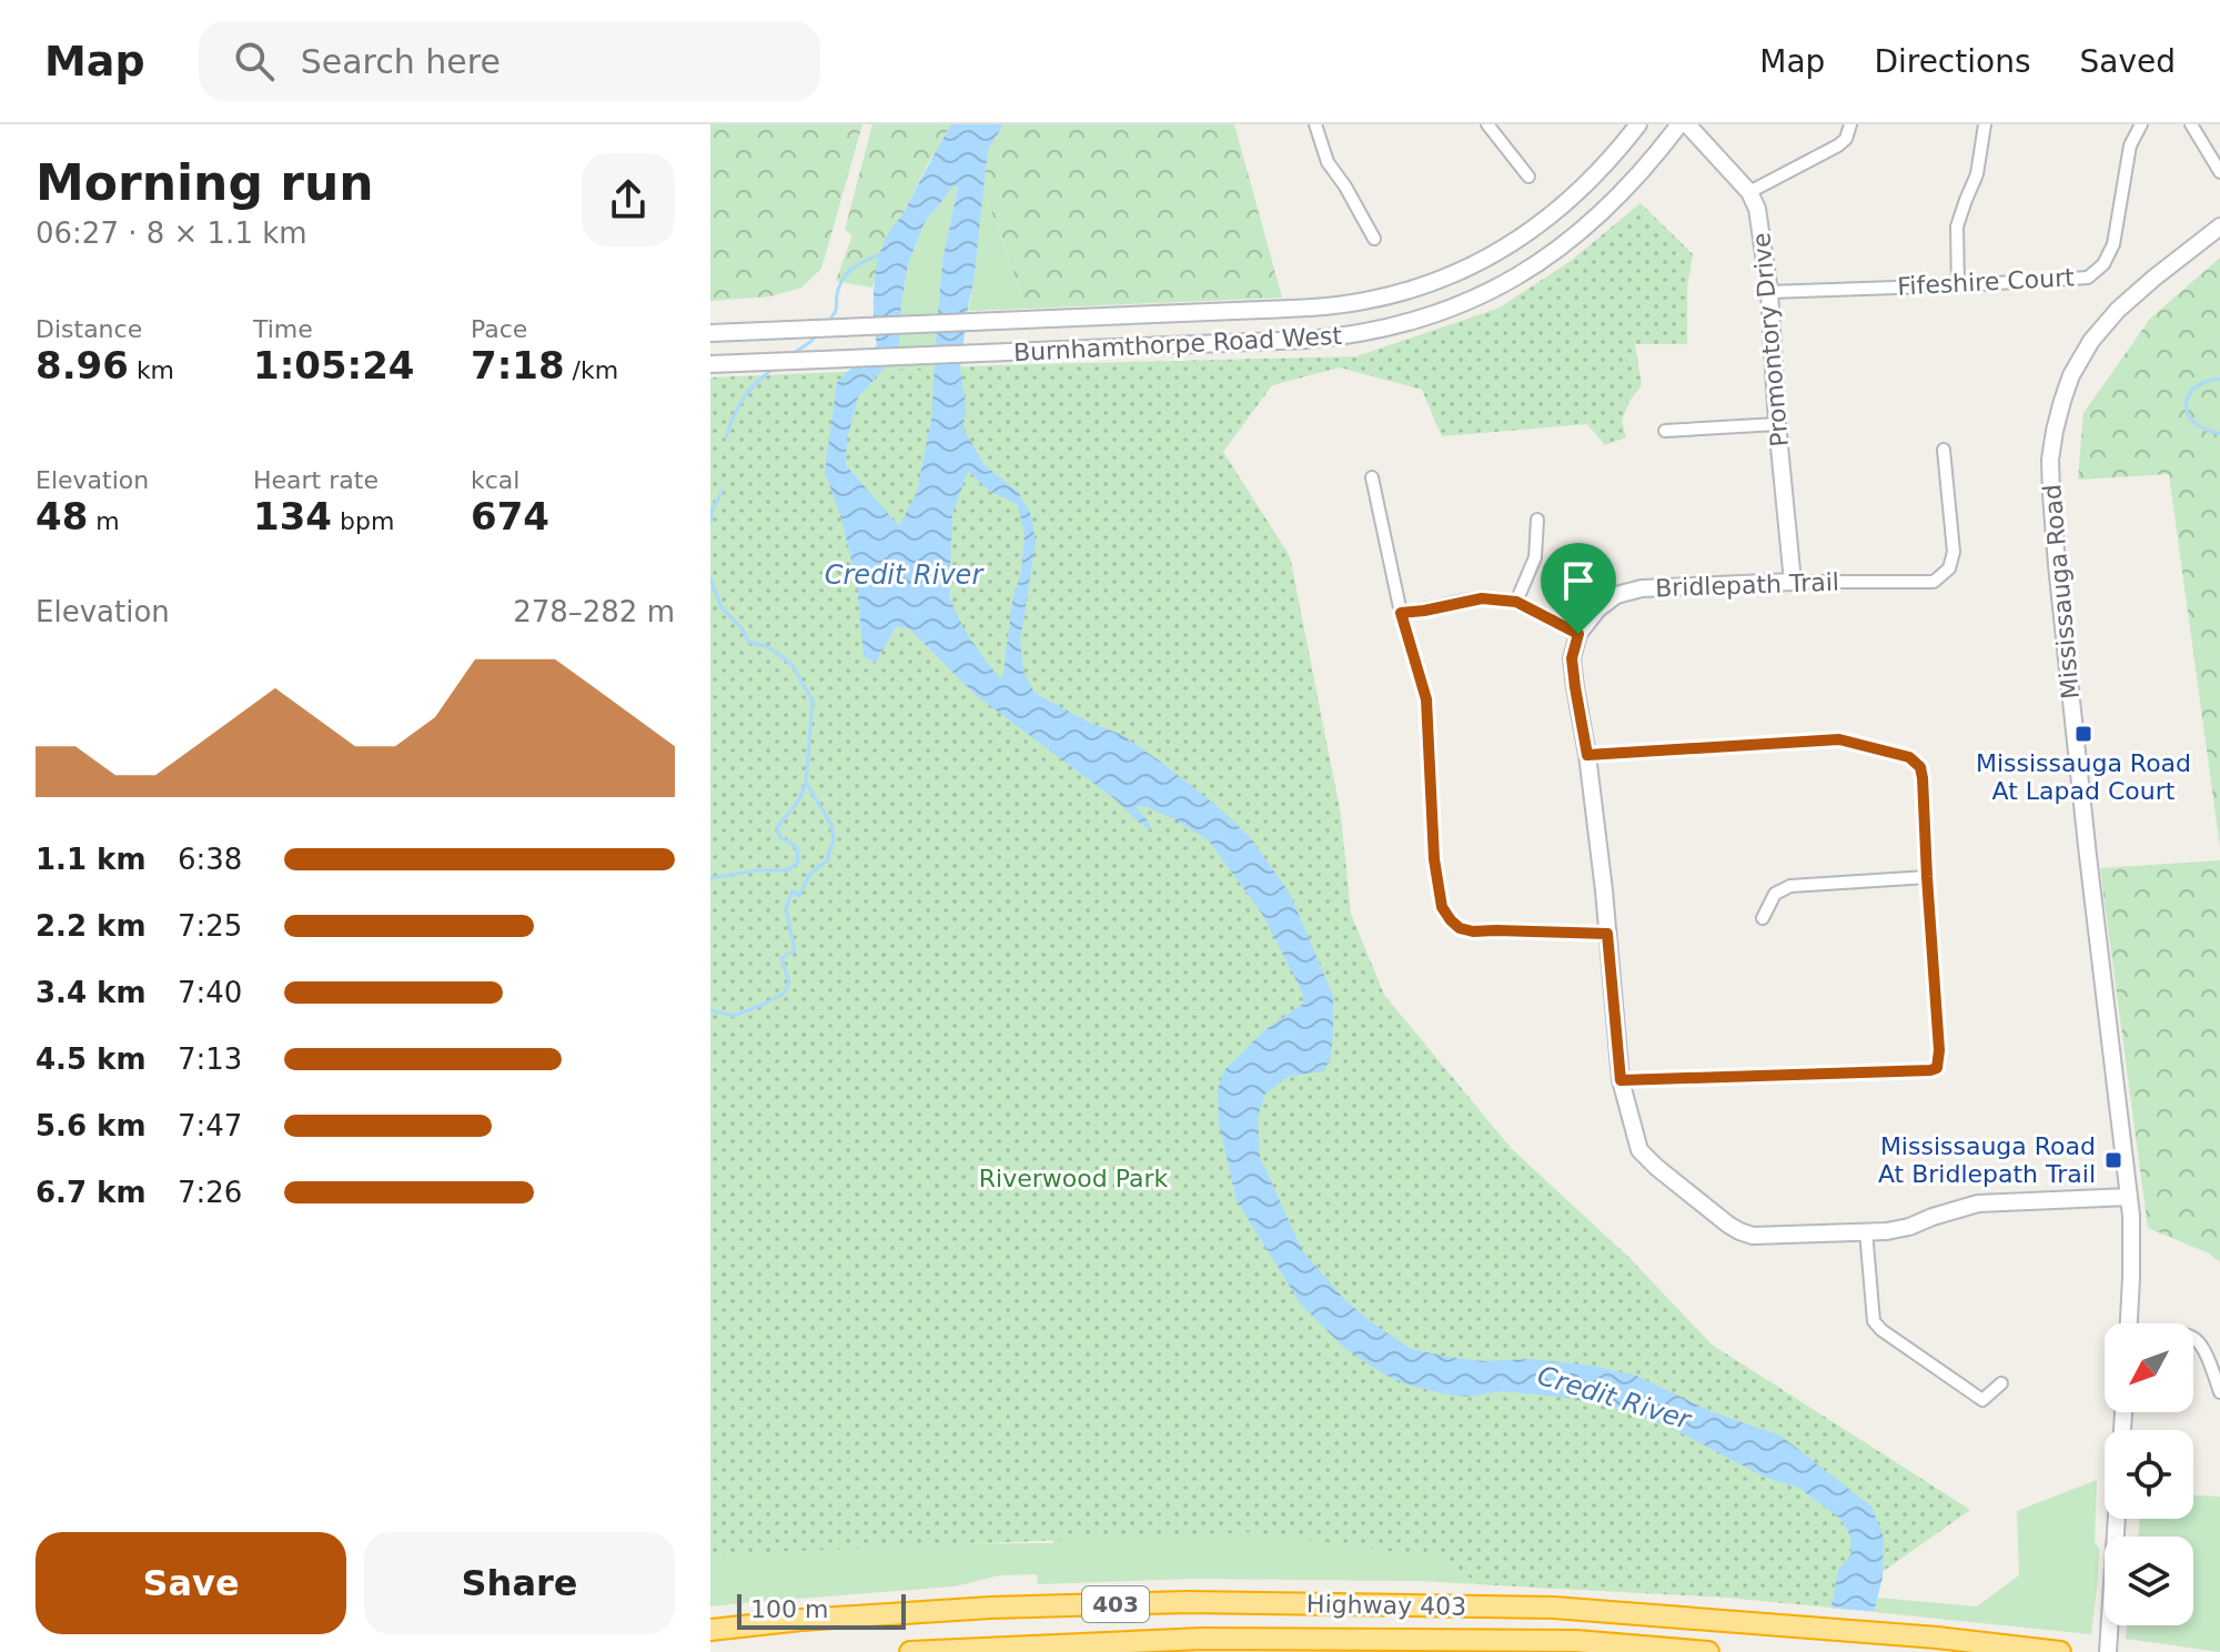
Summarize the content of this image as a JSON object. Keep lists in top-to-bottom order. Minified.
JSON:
{"streets":{"highway":["403","Highway 403"],"main road":["Promontory Drive","Burnhamthorpe Road West","Bridlepath Trail","Mississauga Road"],"street":["Fifeshire Court"]},"crossings":[["Fifeshire Court","Promontory Drive"],["Promontory Drive","Bridlepath Trail"]],"water":["Credit River"],"parks":["Riverwood Park"],"places":{"transit":["Mississauga Road At Lapad Court","Mississauga Road At Bridlepath Trail"]},"scale_bar":"100 m","north":"bottom left","page":{"header":"Map","search":"Search here","nav":["Map","Directions","Saved"],"heading":["Morning run","06:27 · 8 × 1.1 km"],"stats":[["Distance","8.96 km"],["Time","1:05:24"],["Pace","7:18 /km"],["Elevation","48 m"],["Heart rate","134 bpm"],["kcal","674"]],"chart":["Elevation","278–282 m"],"list":[{"name":"1.1 km","note":"6:38"},{"name":"2.2 km","note":"7:25"},{"name":"3.4 km","note":"7:40"},{"name":"4.5 km","note":"7:13"},{"name":"5.6 km","note":"7:47"},{"name":"6.7 km","note":"7:26"}],"buttons":["Save","Share"],"scale":"100 m"}}
